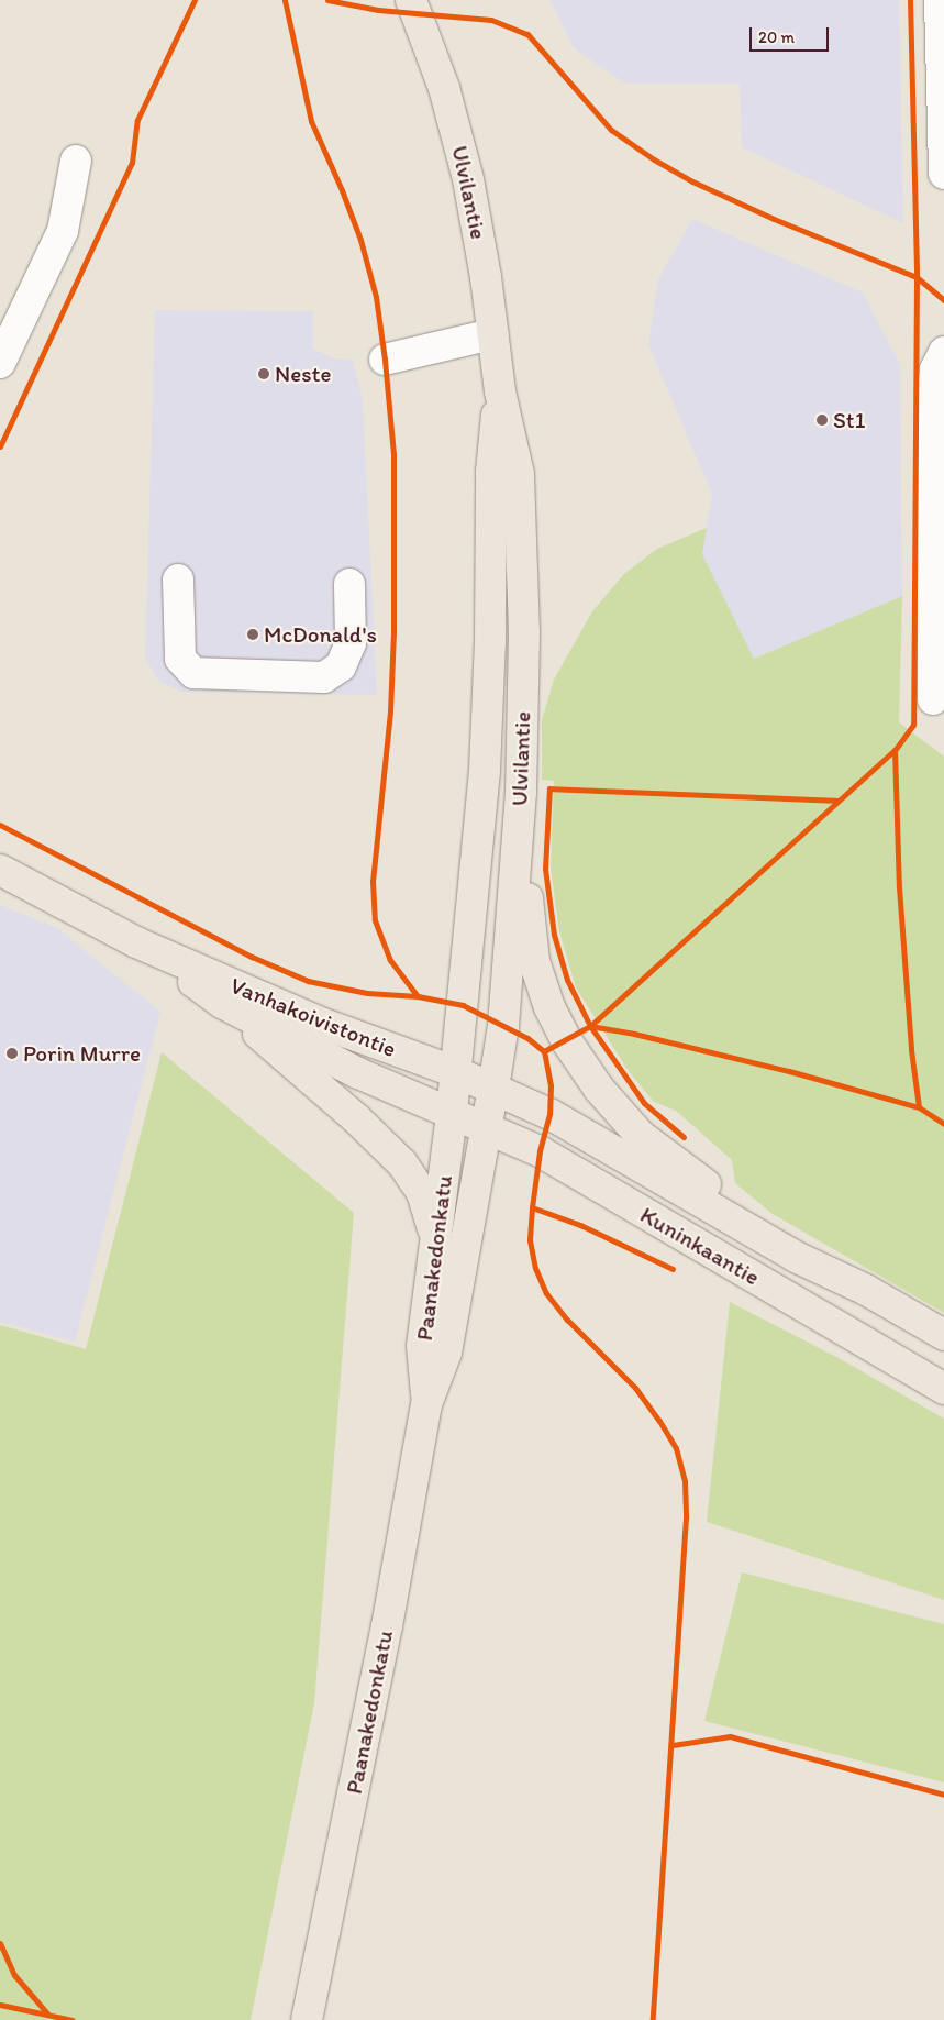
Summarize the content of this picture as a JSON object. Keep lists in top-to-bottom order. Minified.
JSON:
{"streets":{"main road":["Ulvilantie","Vanhakoivistontie","Kuninkaantie","Paanakedonkatu"]},"crossings":[["Ulvilantie","Vanhakoivistontie"],["Ulvilantie","Kuninkaantie"],["Ulvilantie","Paanakedonkatu"],["Vanhakoivistontie","Kuninkaantie"],["Vanhakoivistontie","Paanakedonkatu"],["Kuninkaantie","Paanakedonkatu"]],"places":["Neste","St1","McDonald's","Porin Murre"],"scale_bar":"20 m"}
